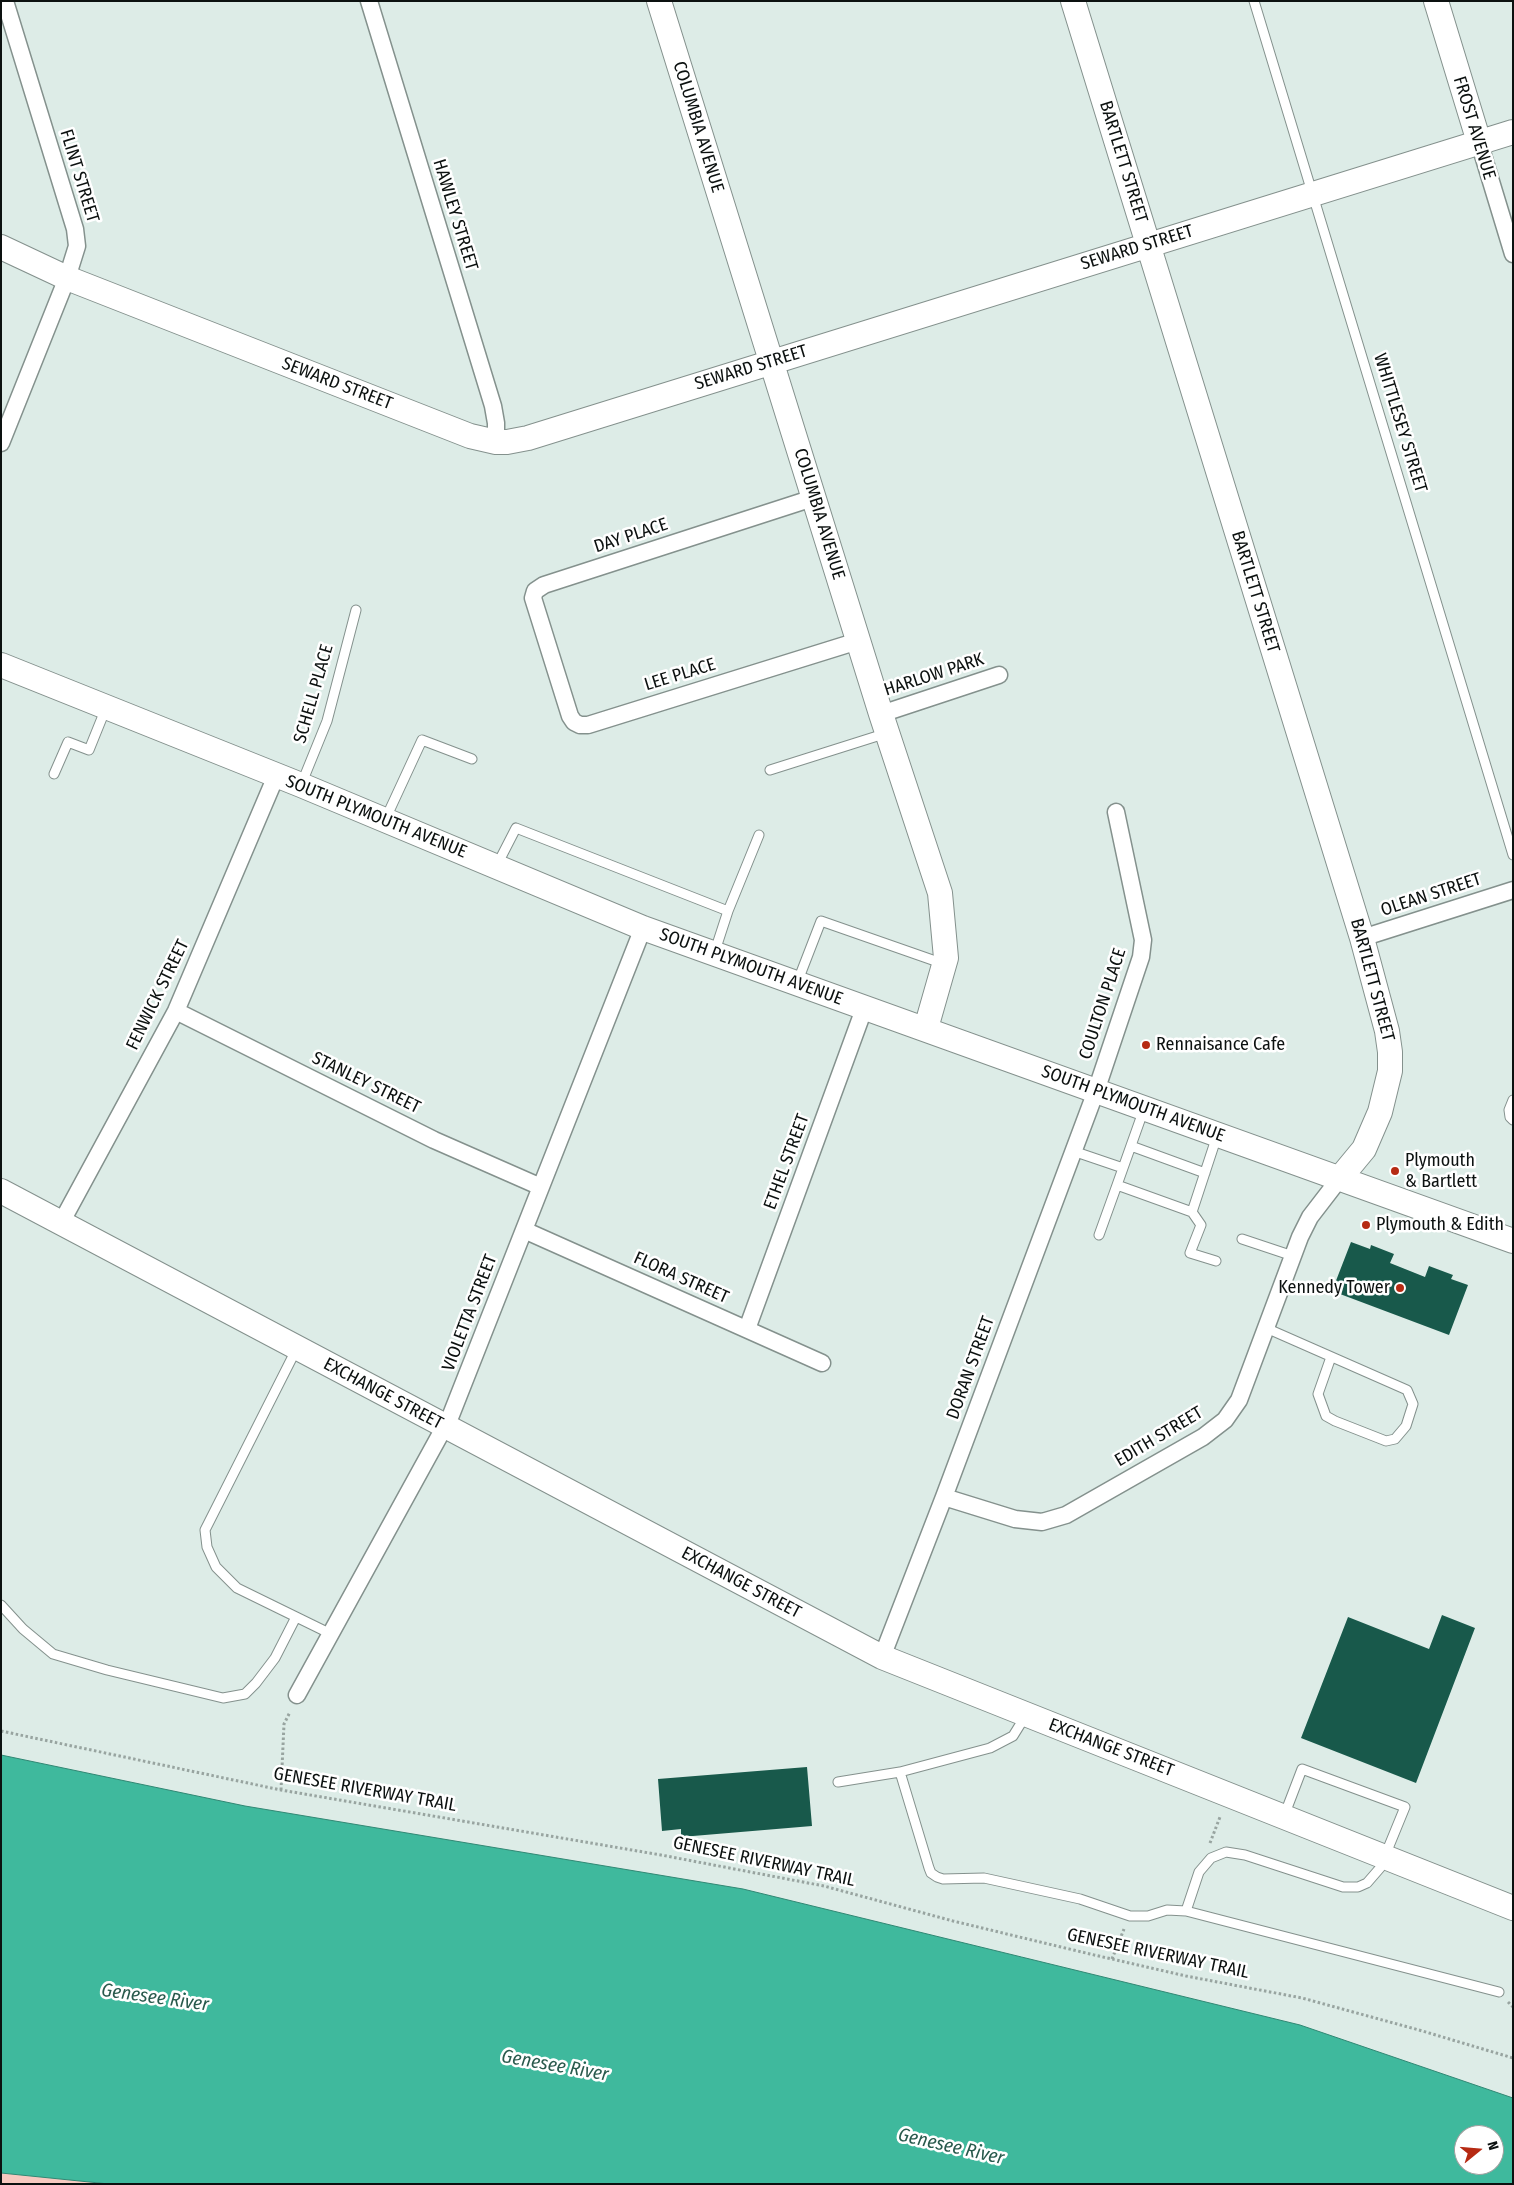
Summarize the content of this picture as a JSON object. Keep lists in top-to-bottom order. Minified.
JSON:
{"streets":{"street":["COLUMBIA AVENUE","FROST AVENUE","BARTLETT STREET","FLINT STREET","HAWLEY STREET","SEWARD STREET","DAY PLACE","LEE PLACE","HARLOW PARK","SOUTH PLYMOUTH AVENUE","OLEAN STREET","FENWICK STREET","COULTON PLACE","STANLEY STREET","ETHEL STREET","FLORA STREET","VIOLETTA STREET","DORAN STREET","EXCHANGE STREET","EDITH STREET"],"lane":["WHITTLESEY STREET","SCHELL PLACE"],"path":["GENESEE RIVERWAY TRAIL"]},"crossings":[["COLUMBIA AVENUE","SEWARD STREET"],["COLUMBIA AVENUE","DAY PLACE"],["COLUMBIA AVENUE","LEE PLACE"],["COLUMBIA AVENUE","HARLOW PARK"],["COLUMBIA AVENUE","SOUTH PLYMOUTH AVENUE"],["FROST AVENUE","SEWARD STREET"],["BARTLETT STREET","SEWARD STREET"],["BARTLETT STREET","SOUTH PLYMOUTH AVENUE"],["BARTLETT STREET","OLEAN STREET"],["BARTLETT STREET","EDITH STREET"],["FLINT STREET","SEWARD STREET"],["HAWLEY STREET","SEWARD STREET"],["SEWARD STREET","WHITTLESEY STREET"],["DAY PLACE","LEE PLACE"],["SCHELL PLACE","SOUTH PLYMOUTH AVENUE"],["SOUTH PLYMOUTH AVENUE","FENWICK STREET"],["SOUTH PLYMOUTH AVENUE","COULTON PLACE"],["SOUTH PLYMOUTH AVENUE","ETHEL STREET"],["SOUTH PLYMOUTH AVENUE","VIOLETTA STREET"],["SOUTH PLYMOUTH AVENUE","DORAN STREET"],["SOUTH PLYMOUTH AVENUE","EDITH STREET"],["FENWICK STREET","STANLEY STREET"],["FENWICK STREET","EXCHANGE STREET"],["COULTON PLACE","DORAN STREET"],["STANLEY STREET","VIOLETTA STREET"],["ETHEL STREET","FLORA STREET"],["FLORA STREET","VIOLETTA STREET"],["VIOLETTA STREET","EXCHANGE STREET"],["DORAN STREET","EXCHANGE STREET"],["DORAN STREET","EDITH STREET"]],"water":["Genesee River"],"places":["Rennaisance Cafe","Plymouth & Bartlett","Plymouth & Edith","Kennedy Tower"],"north":"right"}
